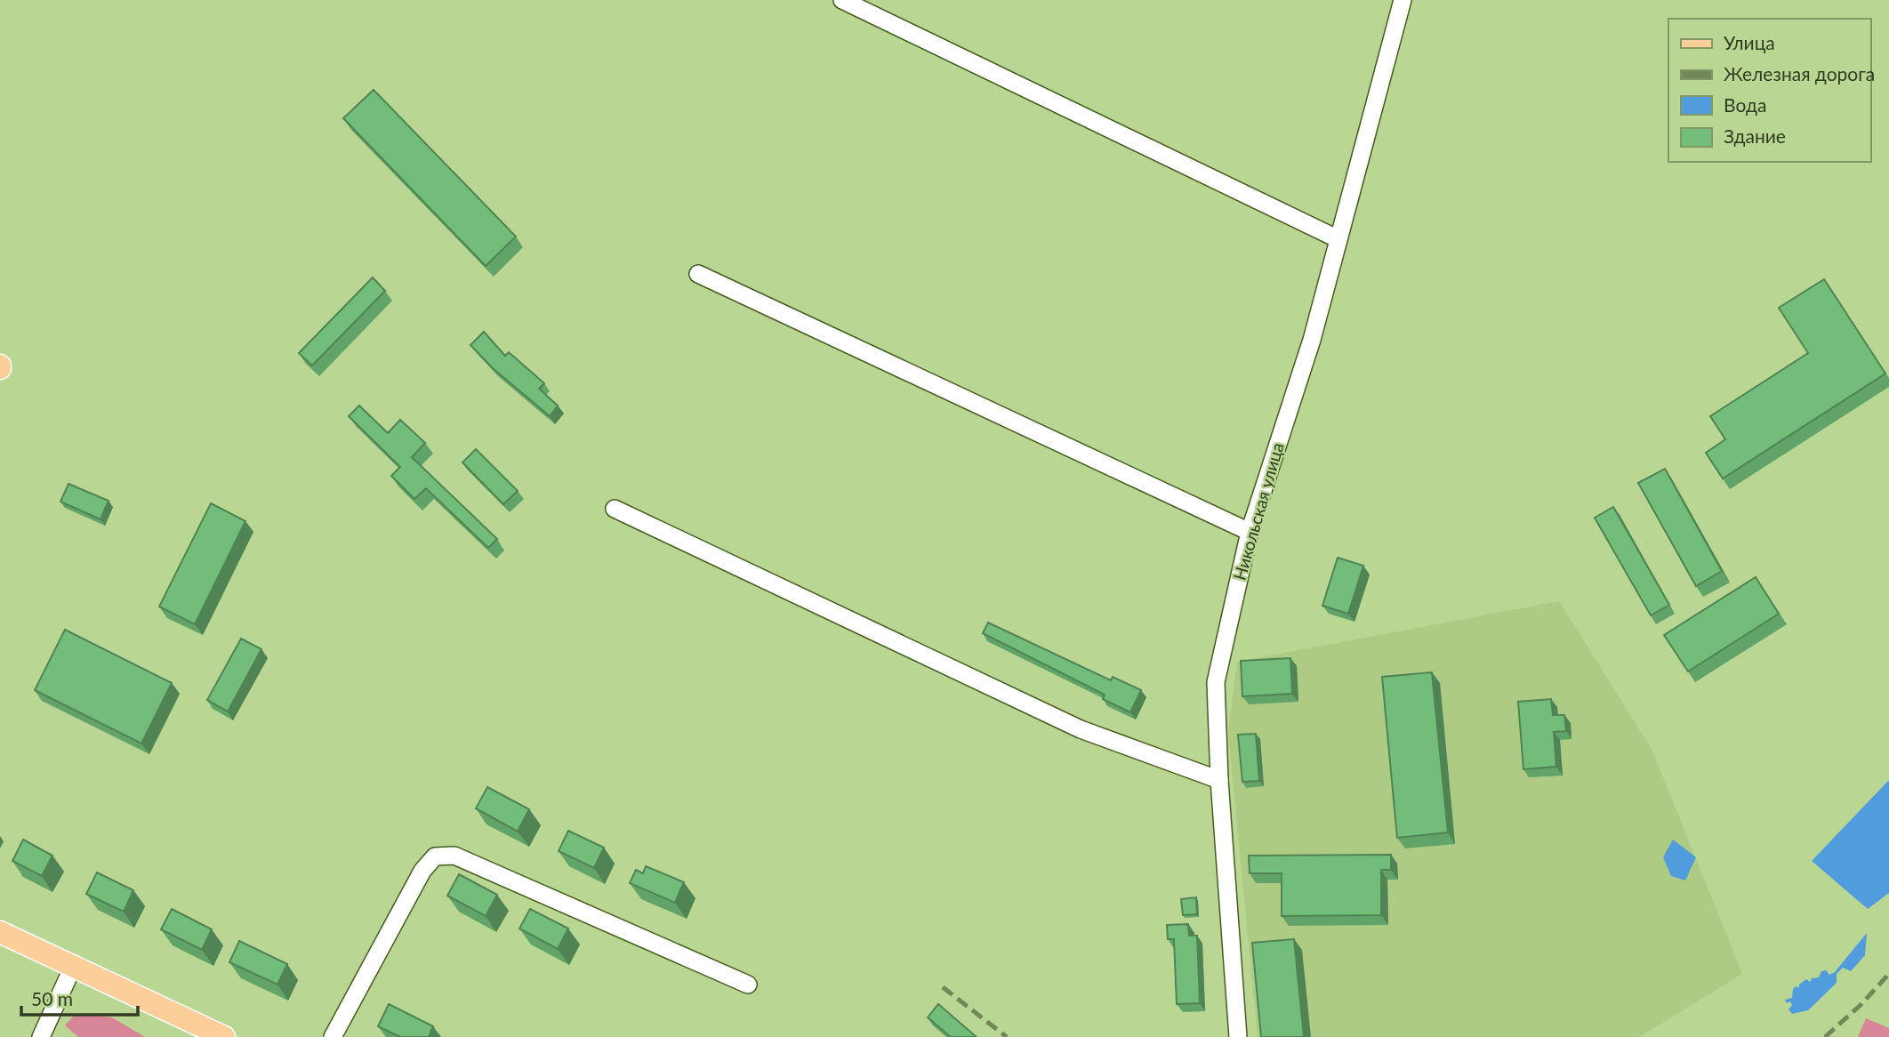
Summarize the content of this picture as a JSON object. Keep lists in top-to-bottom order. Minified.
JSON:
{"streets":{"street":["Никольская улица"]},"legend":["Улица","Железная дорога","Вода","Здание"],"scale_bar":"50 m"}
